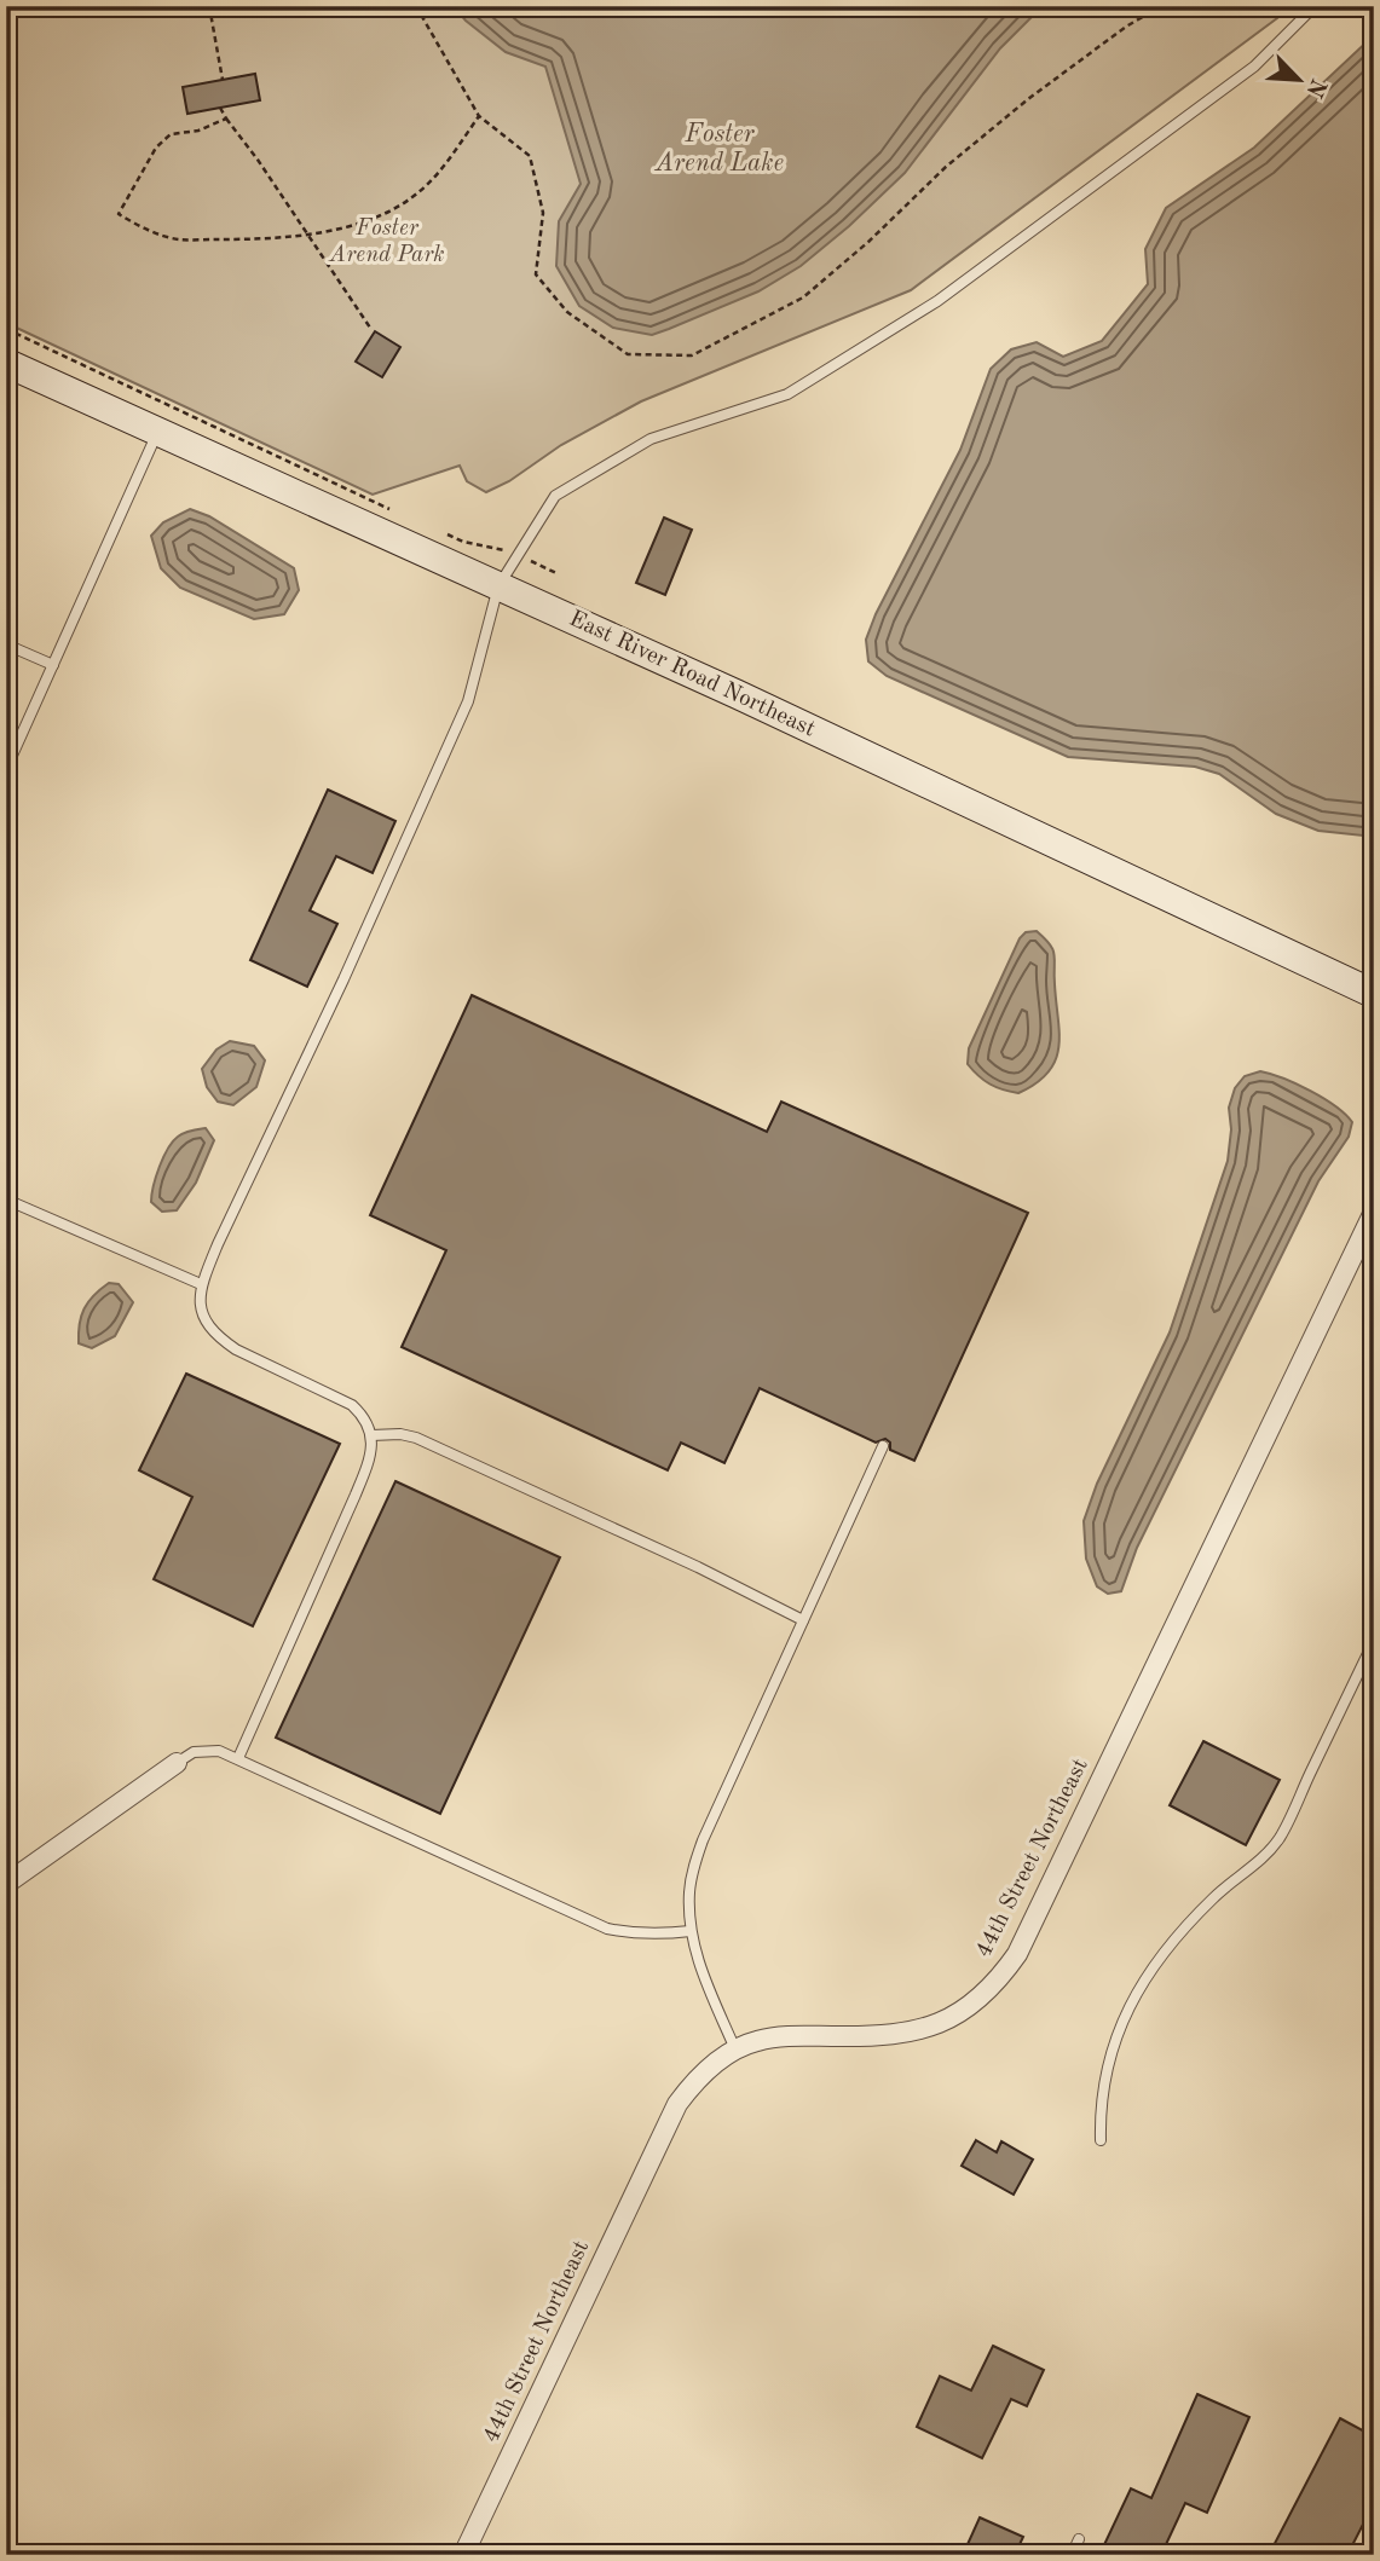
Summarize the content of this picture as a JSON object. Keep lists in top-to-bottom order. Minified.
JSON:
{"streets":{"street":["East River Road Northeast","44th Street Northeast"]},"water":["Foster Arend Lake"],"parks":["Foster Arend Park"],"north":"bottom right"}
